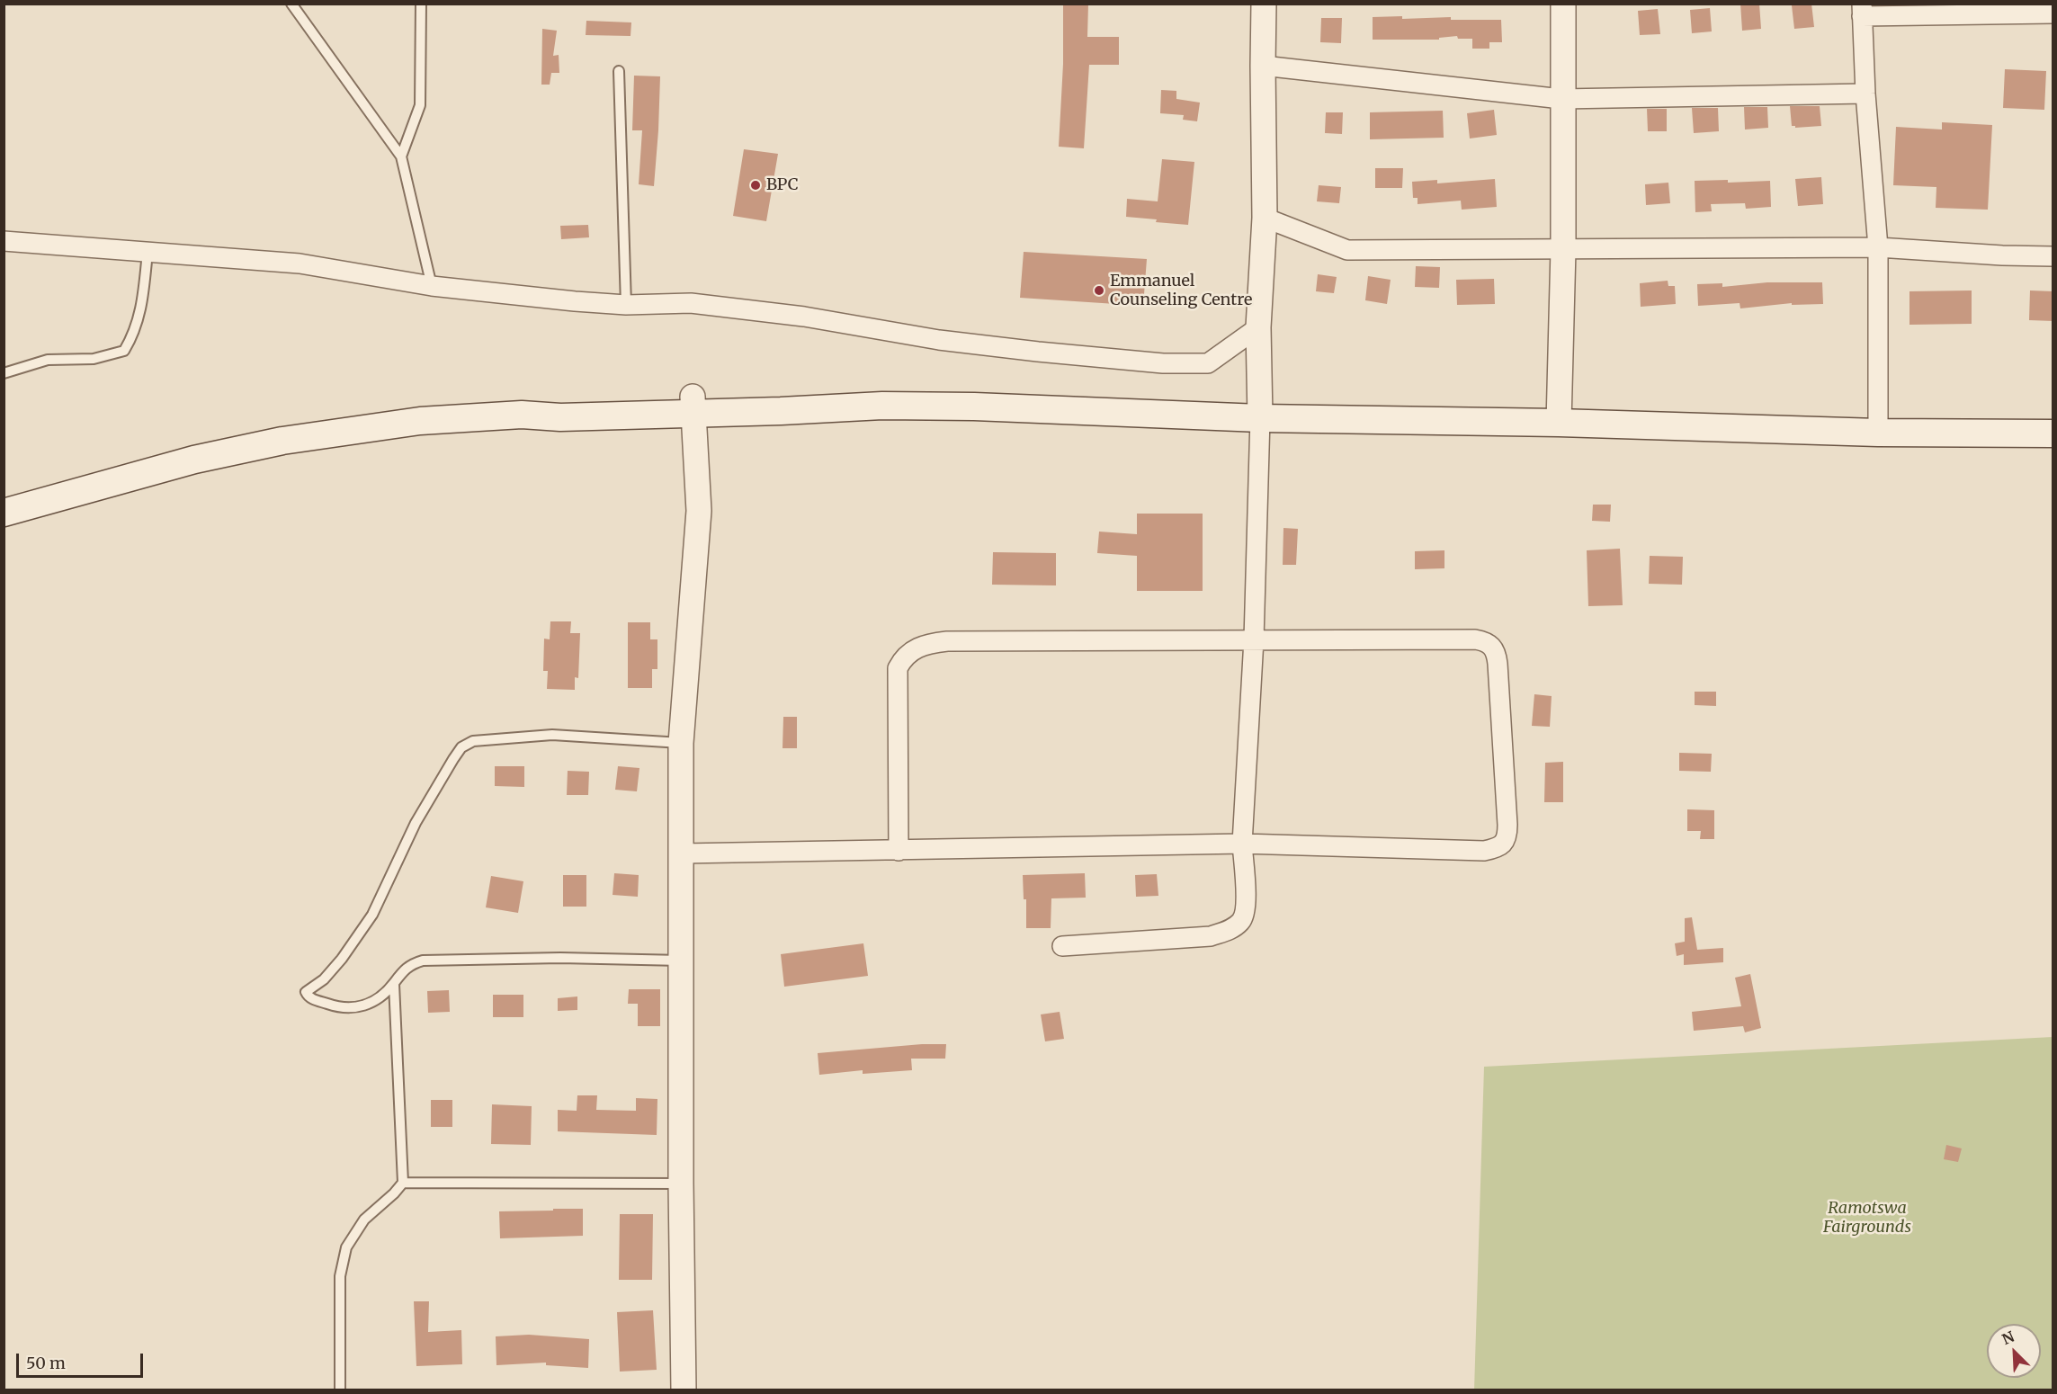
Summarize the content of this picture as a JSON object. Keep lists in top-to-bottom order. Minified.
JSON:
{"parks":["Ramotswa Fairgrounds"],"places":["BPC","Emmanuel Counseling Centre"],"scale_bar":"50 m","north":"top left"}
